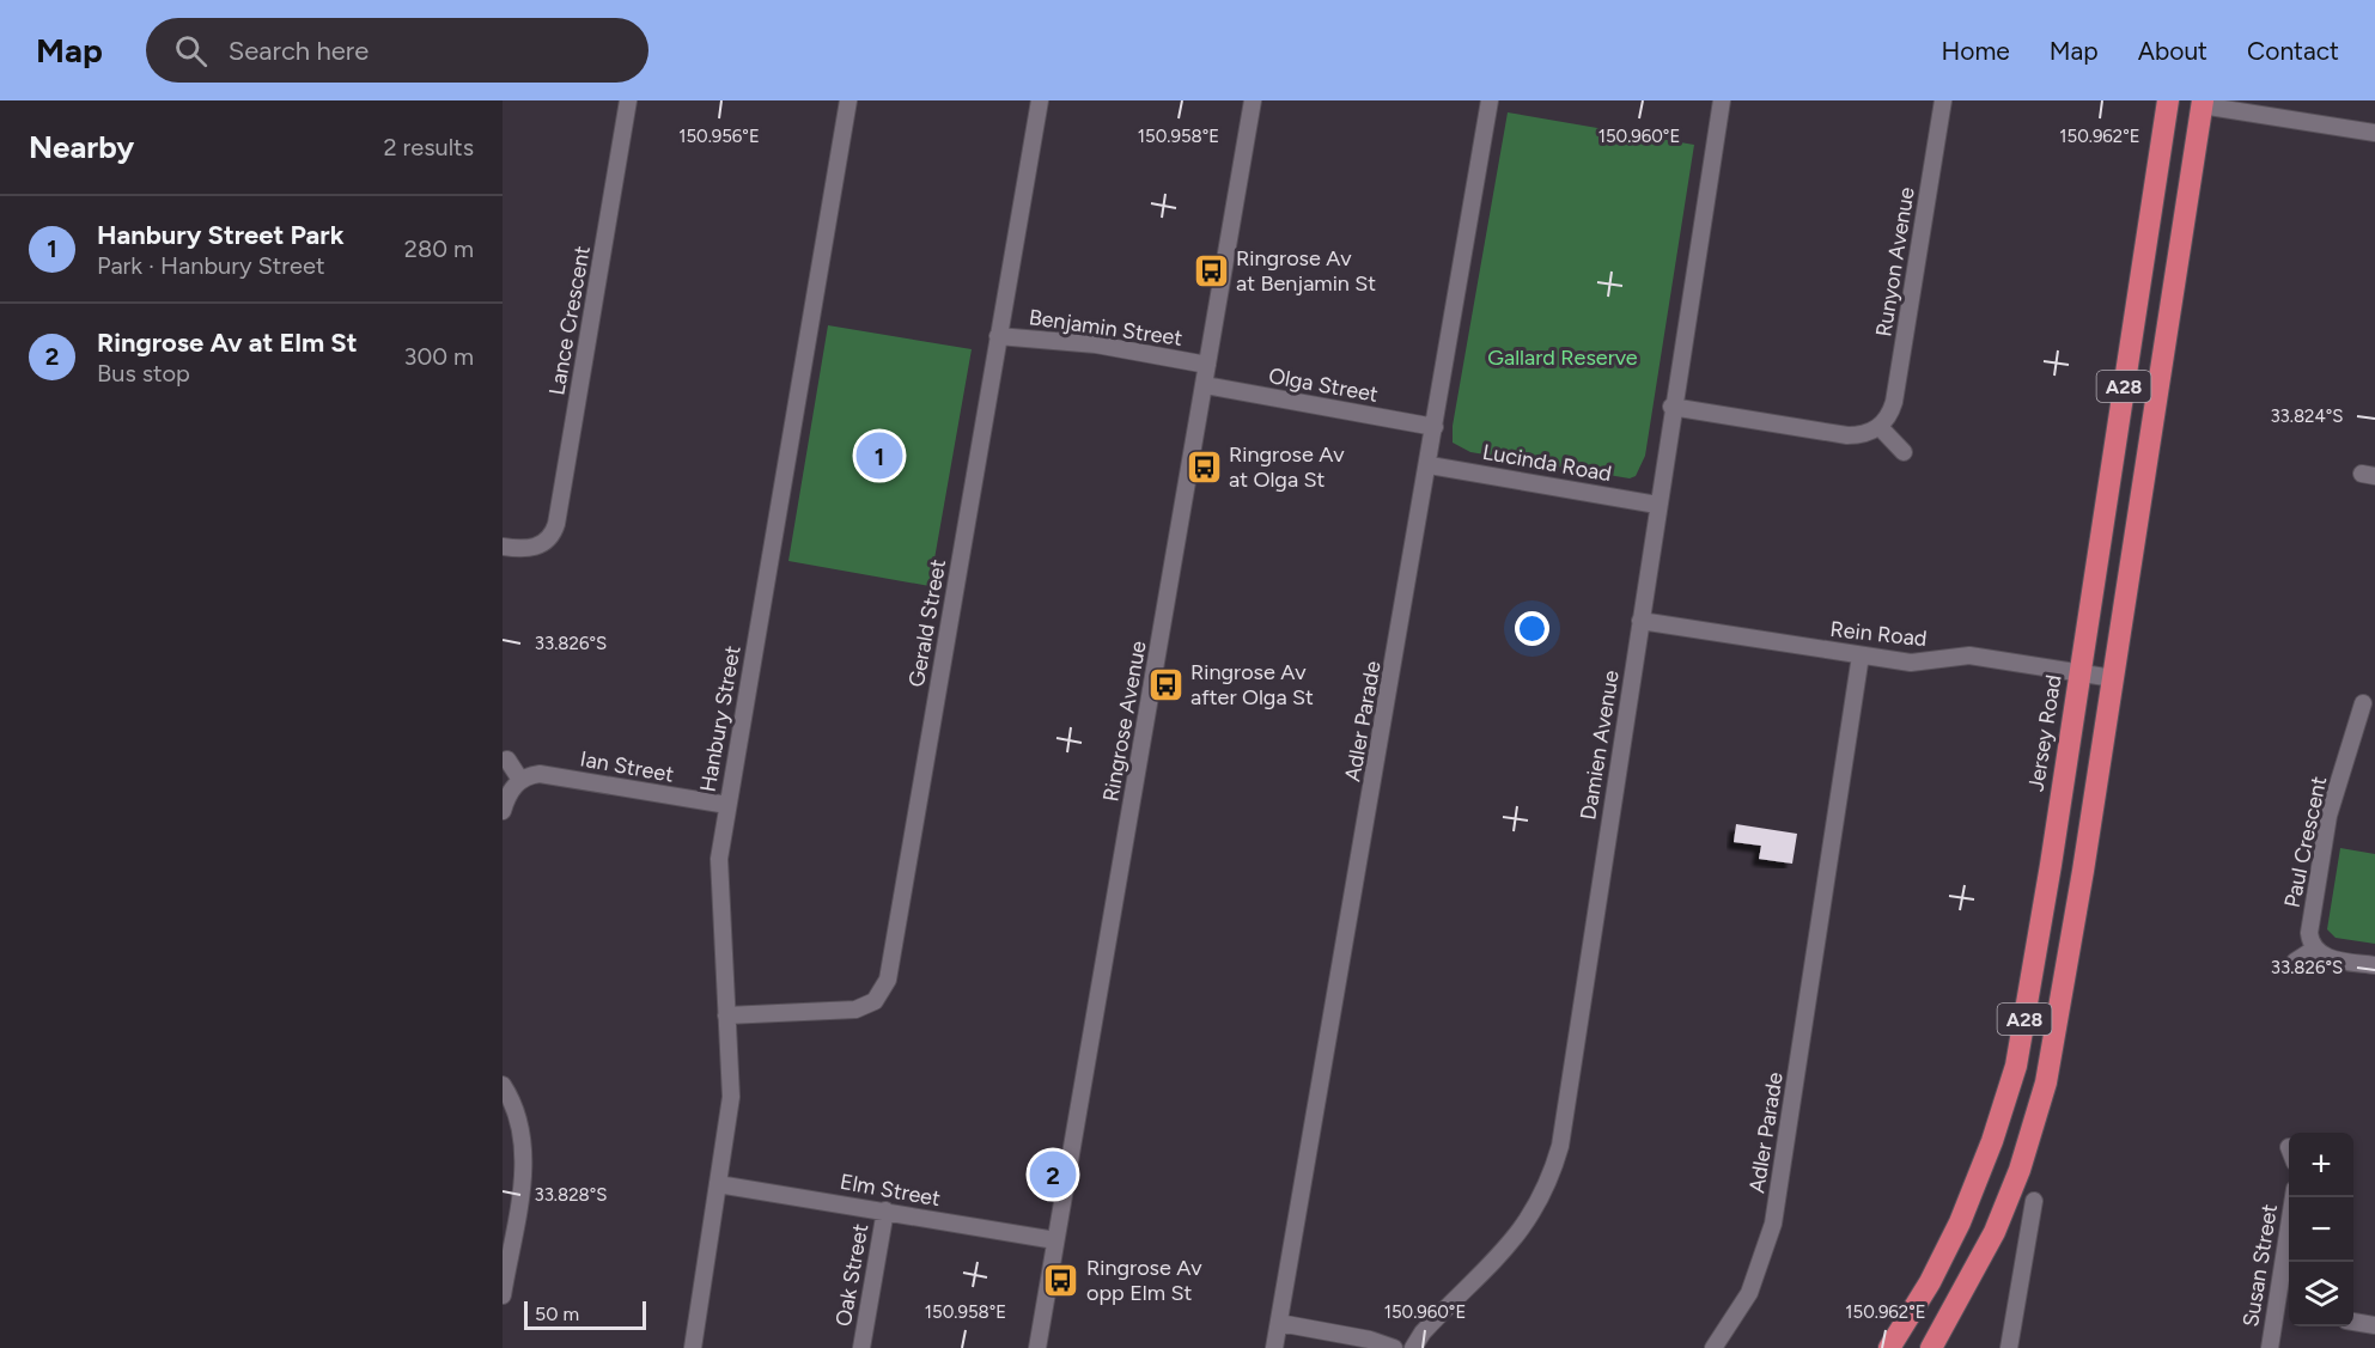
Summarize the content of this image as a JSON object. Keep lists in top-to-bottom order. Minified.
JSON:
{"streets":{"highway":["A28","Jersey Road"],"street":["Runyon Avenue","Lance Crescent","Benjamin Street","Olga Street","Lucinda Road","Gerald Street","Rein Road","Hanbury Street","Ringrose Avenue","Adler Parade","Damien Avenue","Ian Street","Paul Crescent","Elm Street","Susan Street","Oak Street"]},"crossings":[["Benjamin Street","Gerald Street"],["Benjamin Street","Ringrose Avenue"],["Olga Street","Ringrose Avenue"],["Olga Street","Adler Parade"],["A28","Rein Road"],["Lucinda Road","Adler Parade"],["Lucinda Road","Damien Avenue"],["Gerald Street","Hanbury Street"],["Rein Road","Adler Parade"],["Rein Road","Jersey Road"],["Rein Road","Damien Avenue"],["Hanbury Street","Ian Street"],["Hanbury Street","Elm Street"],["Ringrose Avenue","Elm Street"],["Elm Street","Oak Street"]],"parks":["Gallard Reserve"],"places":{"bus stop":["Ringrose Av at Benjamin St","Ringrose Av at Olga St","Ringrose Av after Olga St","Ringrose Av opp Elm St"]},"scale_bar":"50 m","page":{"header":"Map","search":"Search here","nav":["Home","Map","About","Contact"],"heading":["Nearby","2 results"],"list":[{"mark":"1","name":"Hanbury Street Park","note":"Park · Hanbury Street","value":"280 m"},{"mark":"2","name":"Ringrose Av at Elm St","note":"Bus stop","value":"300 m"}],"pins":["1","2"],"map_buttons":["+","−"],"scale":"50 m"},"coordinates":["150.956°E","150.958°E","150.960°E","150.962°E","33.824°S","33.826°S","33.828°S"]}
